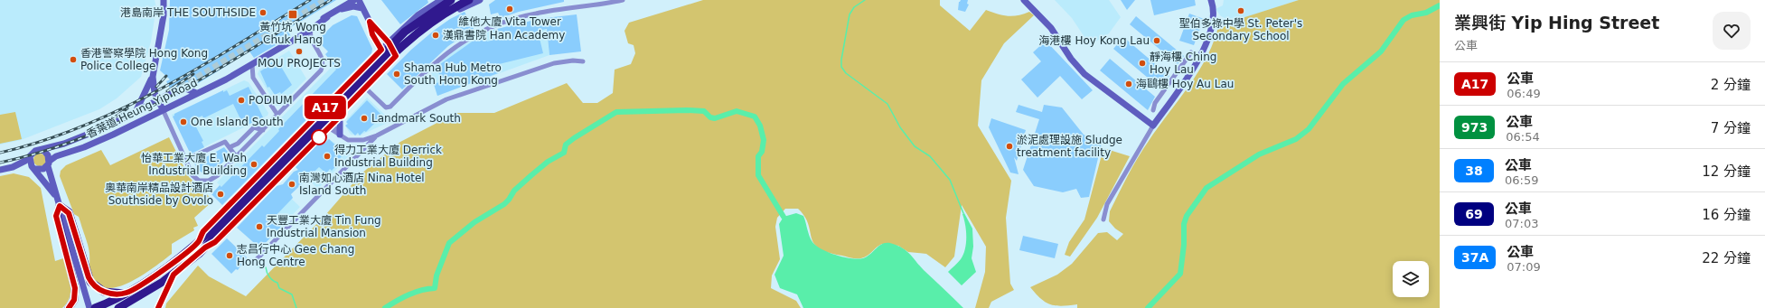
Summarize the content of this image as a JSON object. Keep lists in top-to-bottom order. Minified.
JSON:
{"streets":{"street":["香葉道 Heung Yip Road"]},"places":{"other":["維他大廈 Vita Tower","聖伯多祿中學 St. Peter's Secondary School","港島南岸 THE SOUTHSIDE","漢鼎書院 Han Academy","海港樓 Hoy Kong Lau","MOU PROJECTS","香港警察學院 Hong Kong Police College","靜海樓 Ching Hoy Lau","Shama Hub Metro South Hong Kong","海鷗樓 Hoy Au Lau","PODIUM","Landmark South","One Island South","淤泥處理設施 Sludge treatment facility","得力工業大廈 Derrick Industrial Building","怡華工業大廈 E. Wah Industrial Building","南灣如心酒店 Nina Hotel Island South","奧華南岸精品設計酒店 Southside by Ovolo","天豐工業大廈 Tin Fung Industrial Mansion","志昌行中心 Gee Chang Hong Centre"],"transit":["黃竹坑 Wong Chuk Hang"]},"lines":["bus line A17"],"page":{"on_map":"A17","heading":["業興街 Yip Hing Street","公車"],"list":[{"mark":"A17","name":"公車","note":"06:49","value":"2 分鐘"},{"mark":"973","name":"公車","note":"06:54","value":"7 分鐘"},{"mark":"38","name":"公車","note":"06:59","value":"12 分鐘"},{"mark":"69","name":"公車","note":"07:03","value":"16 分鐘"},{"mark":"37A","name":"公車","note":"07:09","value":"22 分鐘"}]}}
